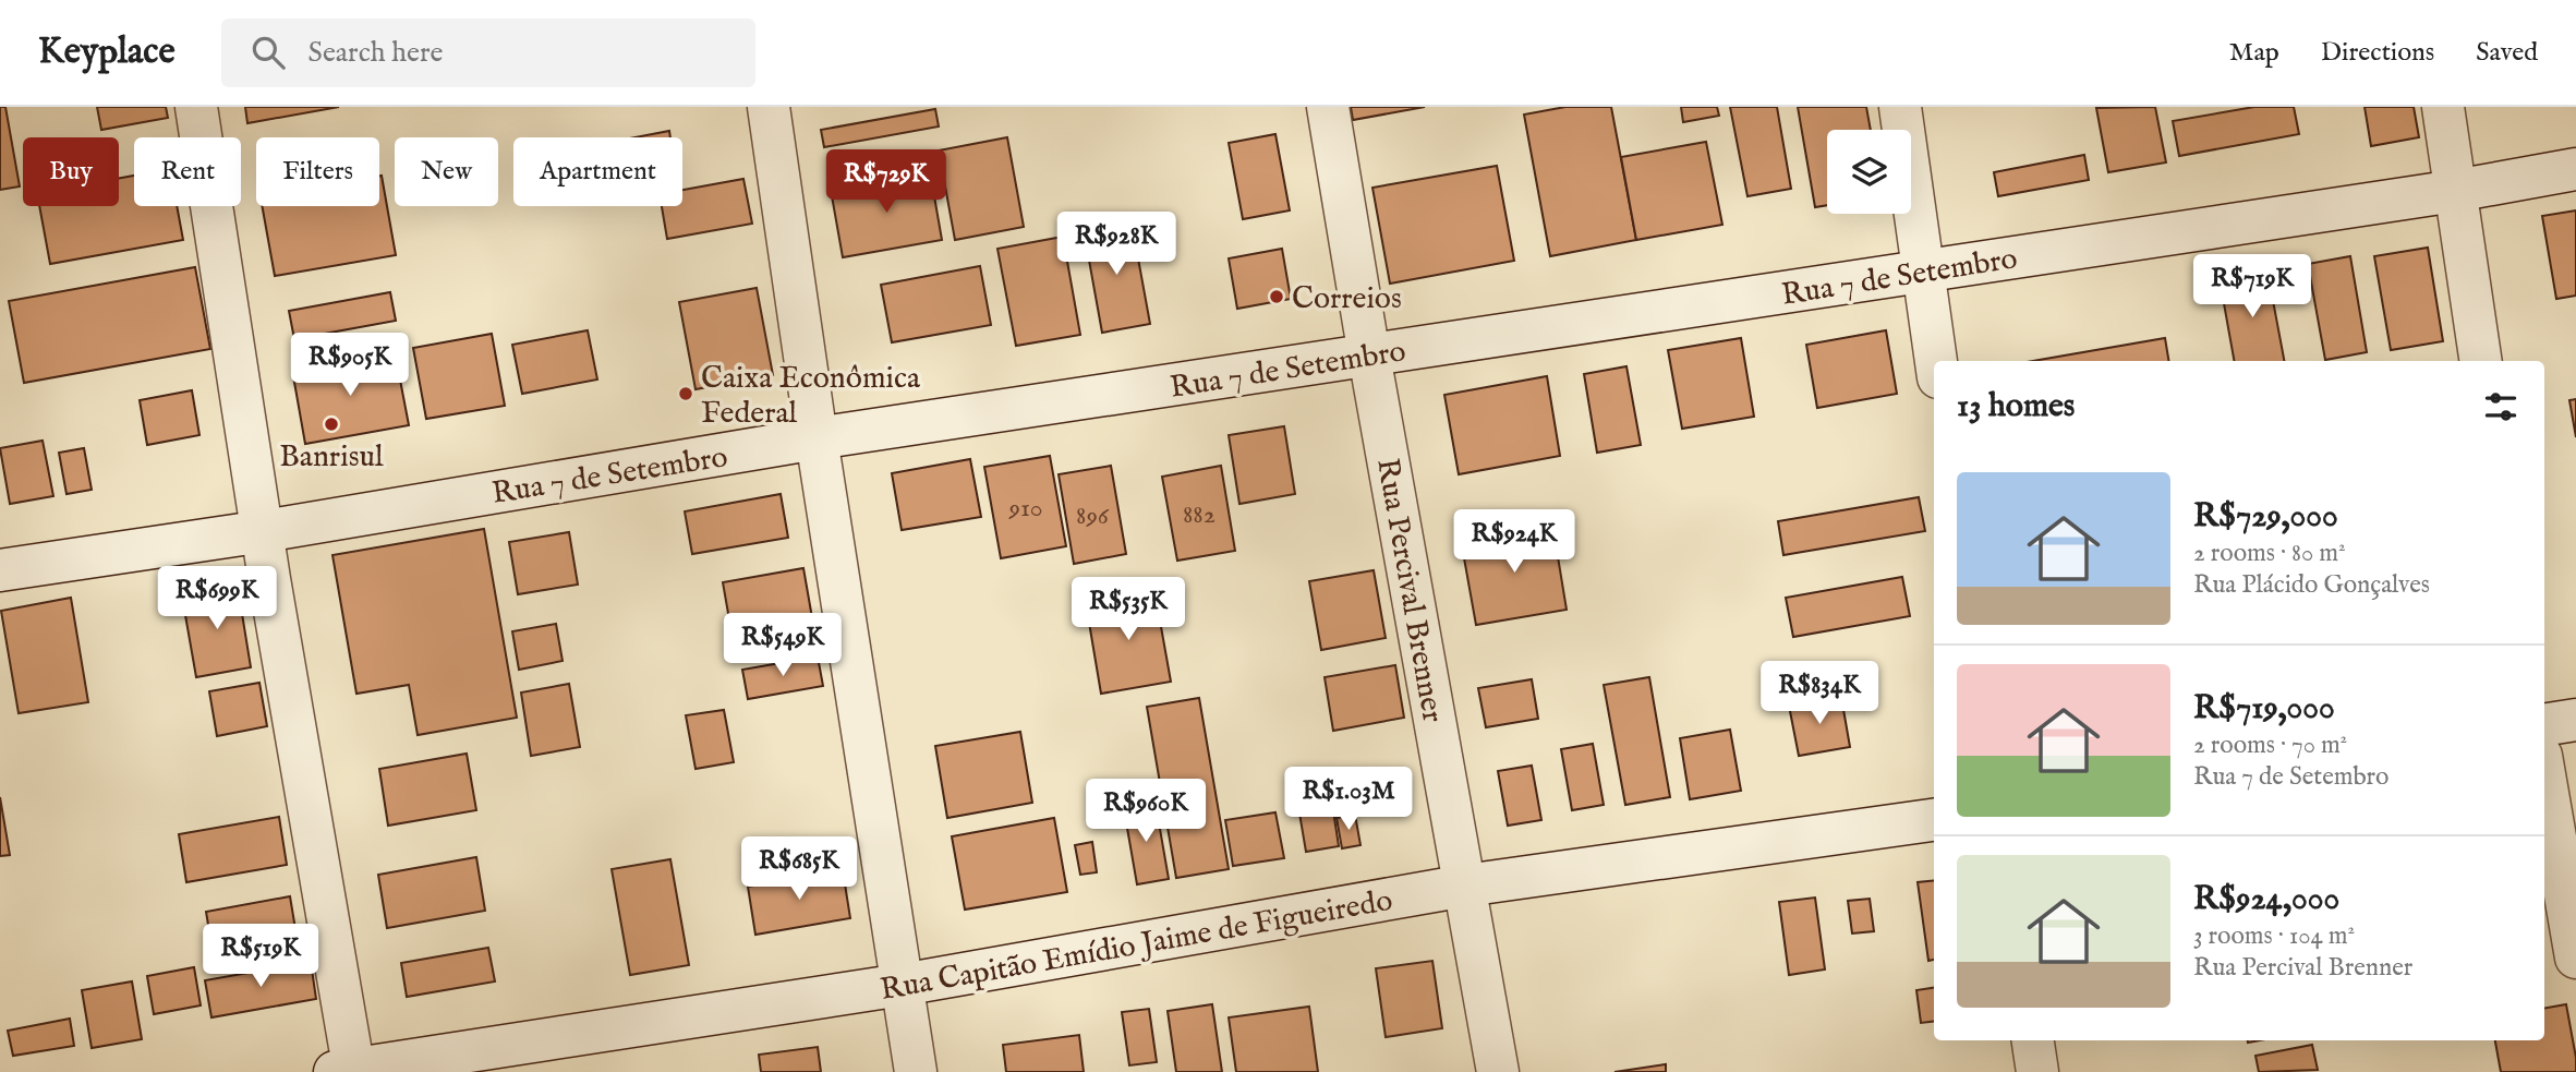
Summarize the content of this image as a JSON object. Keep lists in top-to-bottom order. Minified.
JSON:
{"streets":{"main road":["Rua 7 de Setembro","Rua Percival Brenner","Rua Capitão Emídio Jaime de Figueiredo"]},"crossings":[["Rua 7 de Setembro","Rua Percival Brenner"],["Rua Percival Brenner","Rua Capitão Emídio Jaime de Figueiredo"]],"places":["Correios","Caixa Econômica Federal","Banrisul"],"house_numbers":["910","882","896"],"page":{"header":"Keyplace","search":"Search here","nav":["Map","Directions","Saved"],"chip":["Buy","Rent","Filters","New","Apartment"],"price":["R$729K","R$928K","R$719K","R$905K","R$924K","R$699K","R$535K","R$549K","R$834K","R$1.03M","R$960K","R$685K","R$519K"],"heading":"13 homes","list":[{"name":"R$729,000","note":"2 rooms · 80 m² · Rua Plácido Gonçalves"},{"name":"R$719,000","note":"2 rooms · 70 m² · Rua 7 de Setembro"},{"name":"R$924,000","note":"3 rooms · 104 m² · Rua Percival Brenner"}]}}
